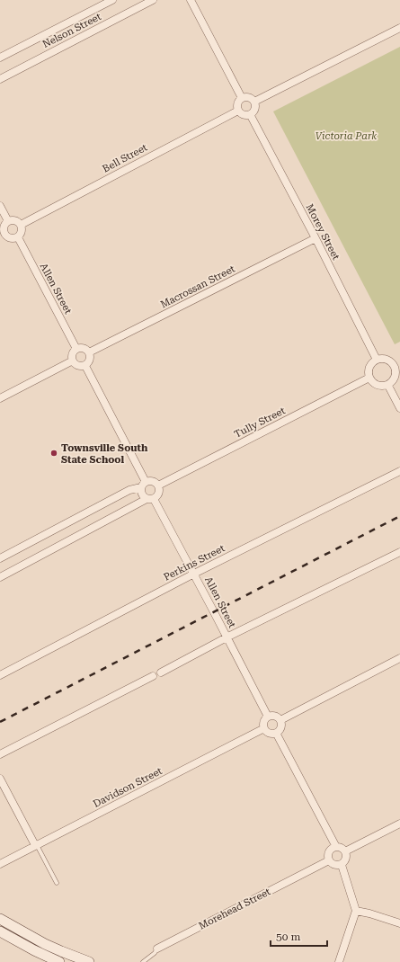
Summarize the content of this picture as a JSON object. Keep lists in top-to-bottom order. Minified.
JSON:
{"streets":{"street":["Nelson Street","Bell Street","Morey Street","Macrossan Street","Allen Street","Tully Street","Perkins Street","Davidson Street","Morehead Street"]},"crossings":[["Bell Street","Morey Street"],["Bell Street","Allen Street"],["Morey Street","Macrossan Street"],["Morey Street","Tully Street"],["Macrossan Street","Allen Street"],["Allen Street","Tully Street"],["Allen Street","Perkins Street"],["Allen Street","Davidson Street"]],"parks":["Victoria Park"],"places":["Townsville South State School"],"scale_bar":"50 m"}
